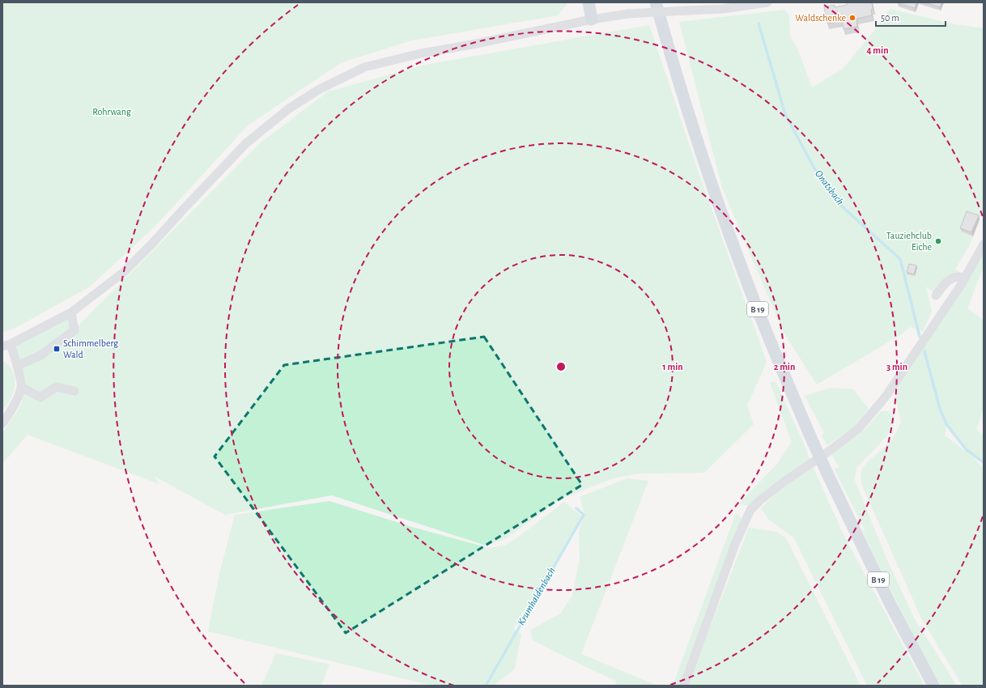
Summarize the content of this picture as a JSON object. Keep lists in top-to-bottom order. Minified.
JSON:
{"streets":{"main road":["B 19"]},"water":["Onatsbach","Krumhaldenbach"],"parks":["Rohrwang"],"places":{"other":["Waldschenke","Tauziehclub Eiche"],"transit":["Schimmelberg Wald"]},"scale_bar":"50 m","rings":["4 min","1 min","2 min","3 min"]}
